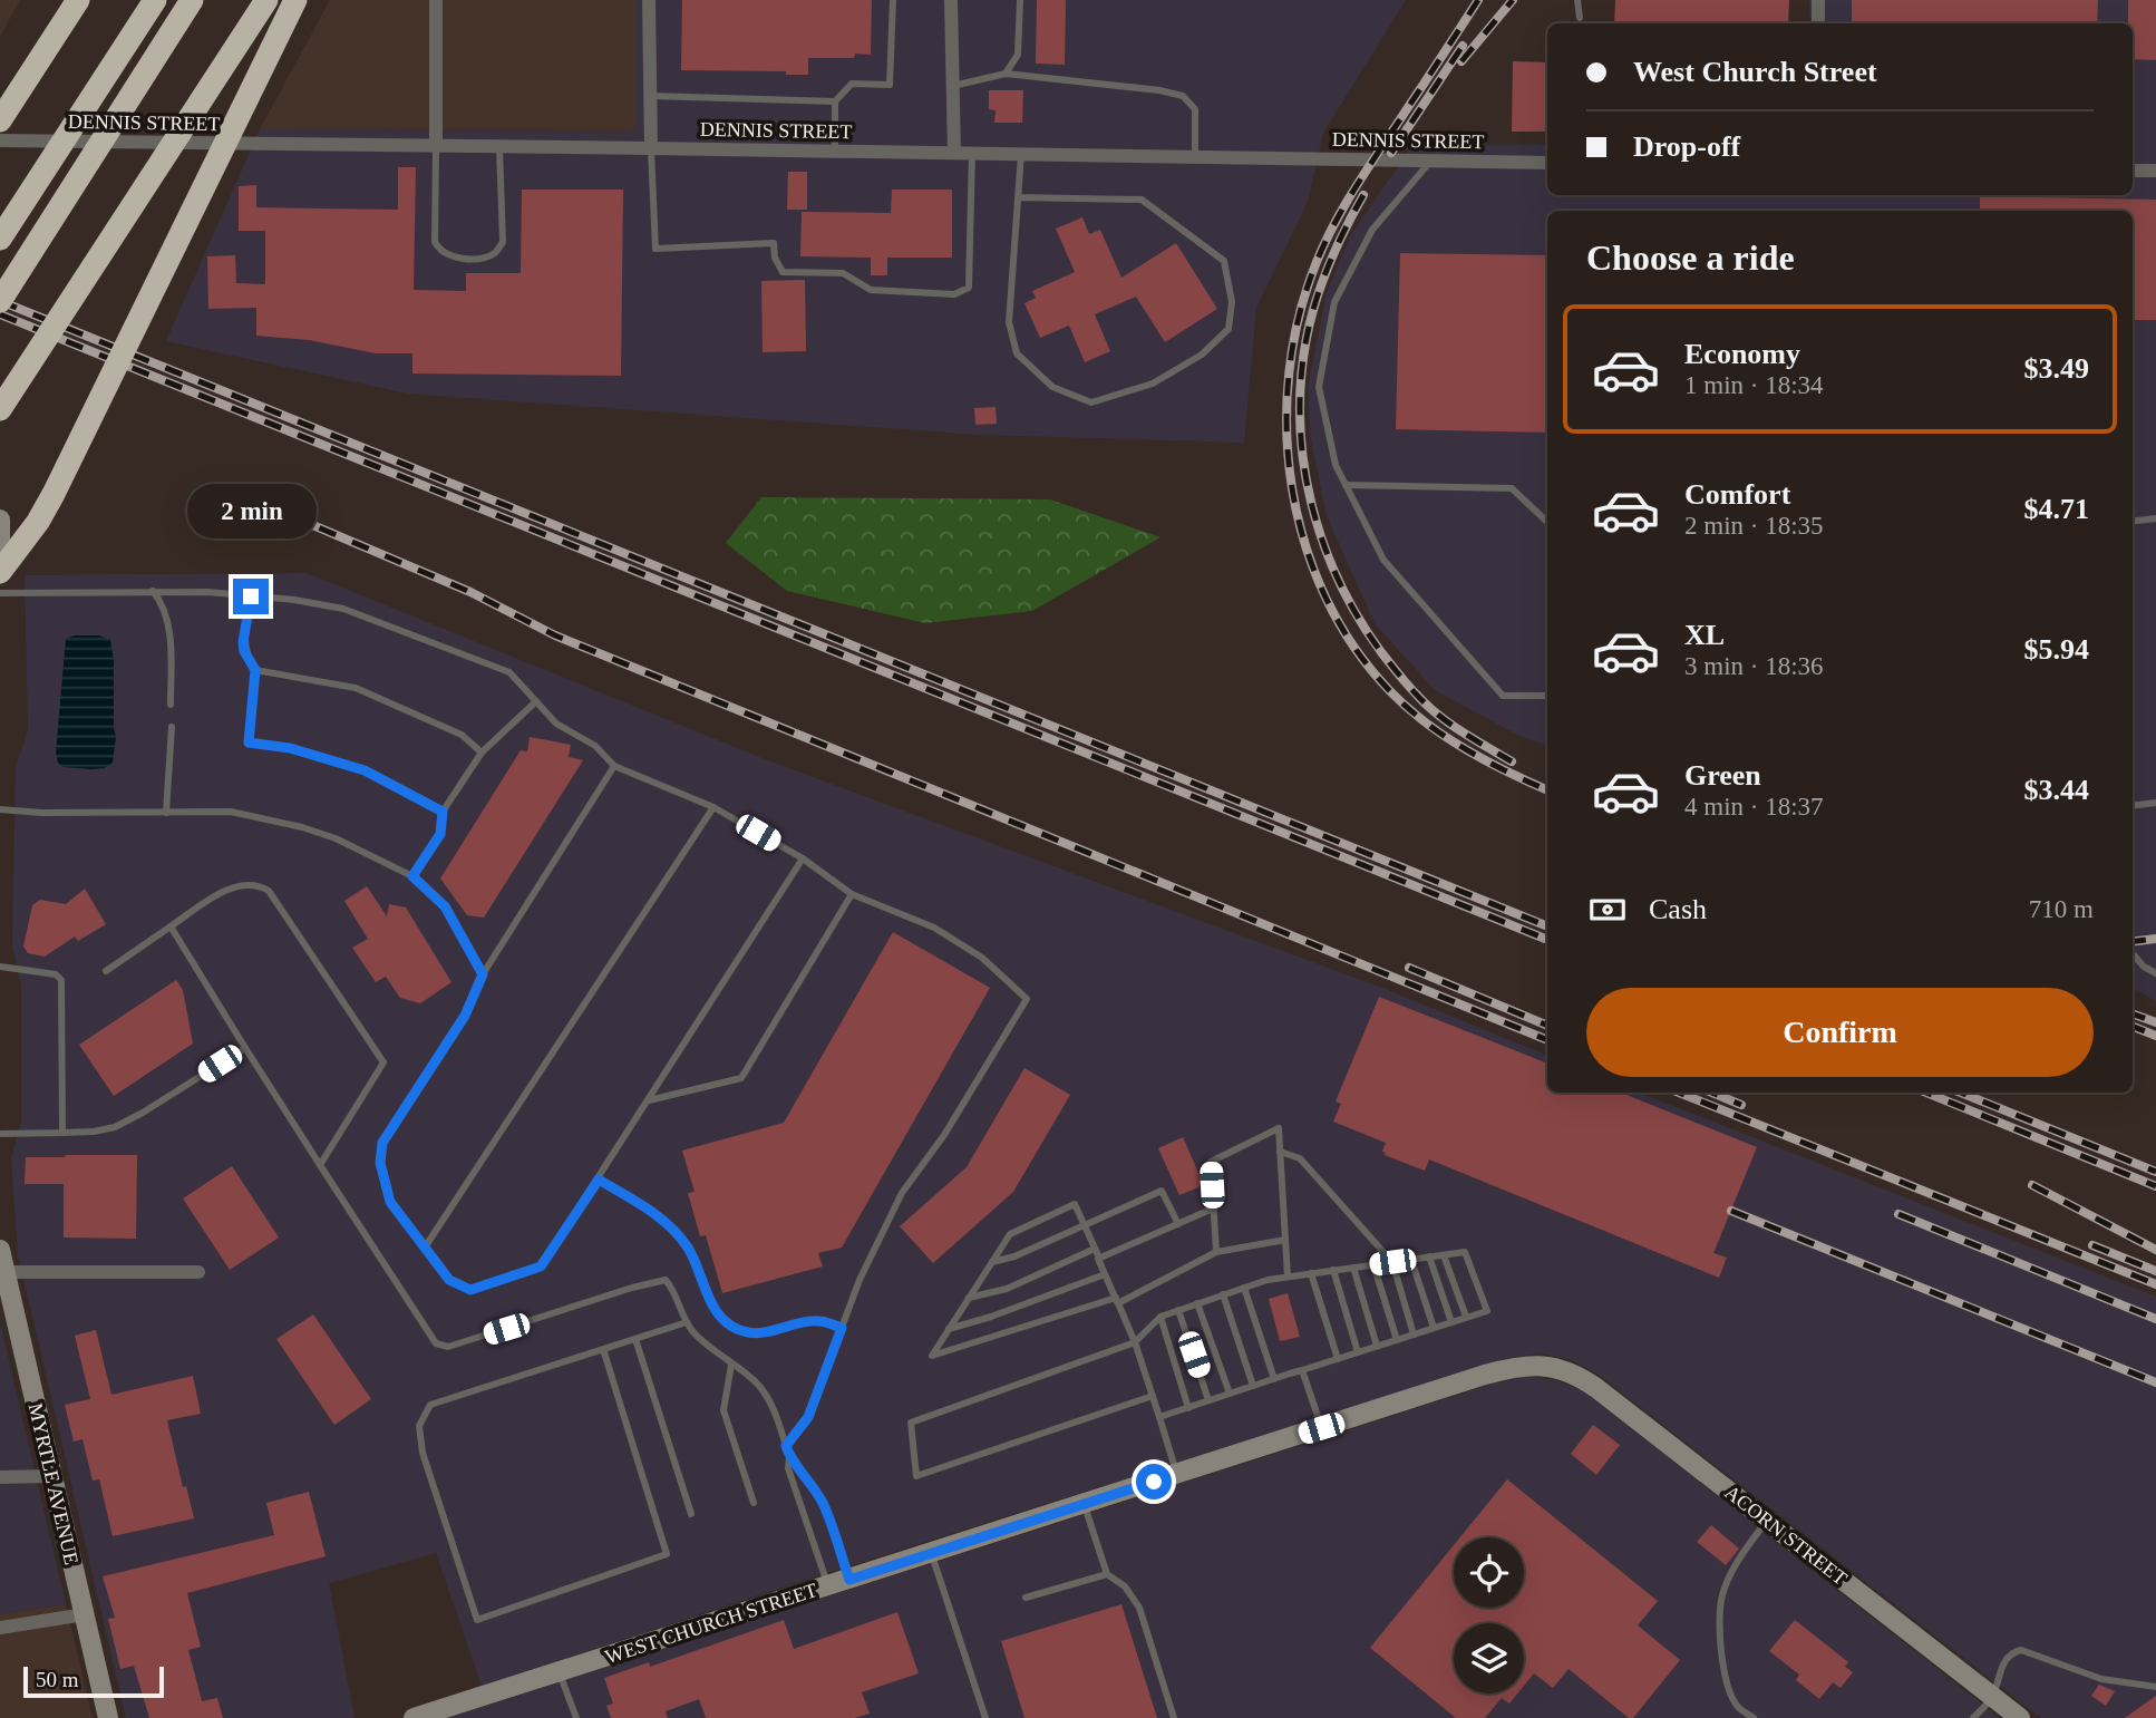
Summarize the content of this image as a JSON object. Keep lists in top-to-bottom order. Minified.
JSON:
{"streets":{"street":["DENNIS STREET","MYRTLE AVENUE","ACORN STREET","WEST CHURCH STREET"]},"crossings":[["ACORN STREET","WEST CHURCH STREET"]],"scale_bar":"50 m","page":{"banner":["West Church Street","Drop-off"],"heading":"Choose a ride","list":[{"name":"Economy","note":"1 min · 18:34","value":"$3.49"},{"name":"Comfort","note":"2 min · 18:35","value":"$4.71"},{"name":"XL","note":"3 min · 18:36","value":"$5.94"},{"name":"Green","note":"4 min · 18:37","value":"$3.44"}],"bubble":"2 min","pay":["Cash","710 m"],"buttons":"Confirm","scale":"50 m"}}
